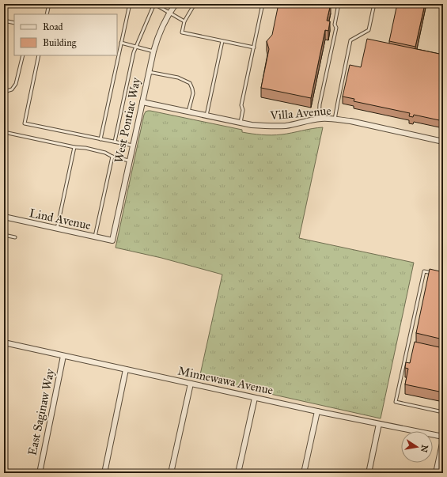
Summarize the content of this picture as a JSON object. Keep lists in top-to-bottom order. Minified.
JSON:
{"streets":{"street":["Villa Avenue","West Pontiac Way","Lind Avenue","Minnewawa Avenue","East Saginaw Way"]},"crossings":[["Villa Avenue","West Pontiac Way"],["West Pontiac Way","Lind Avenue"],["Minnewawa Avenue","East Saginaw Way"]],"legend":["Road","Building"],"north":"right"}
